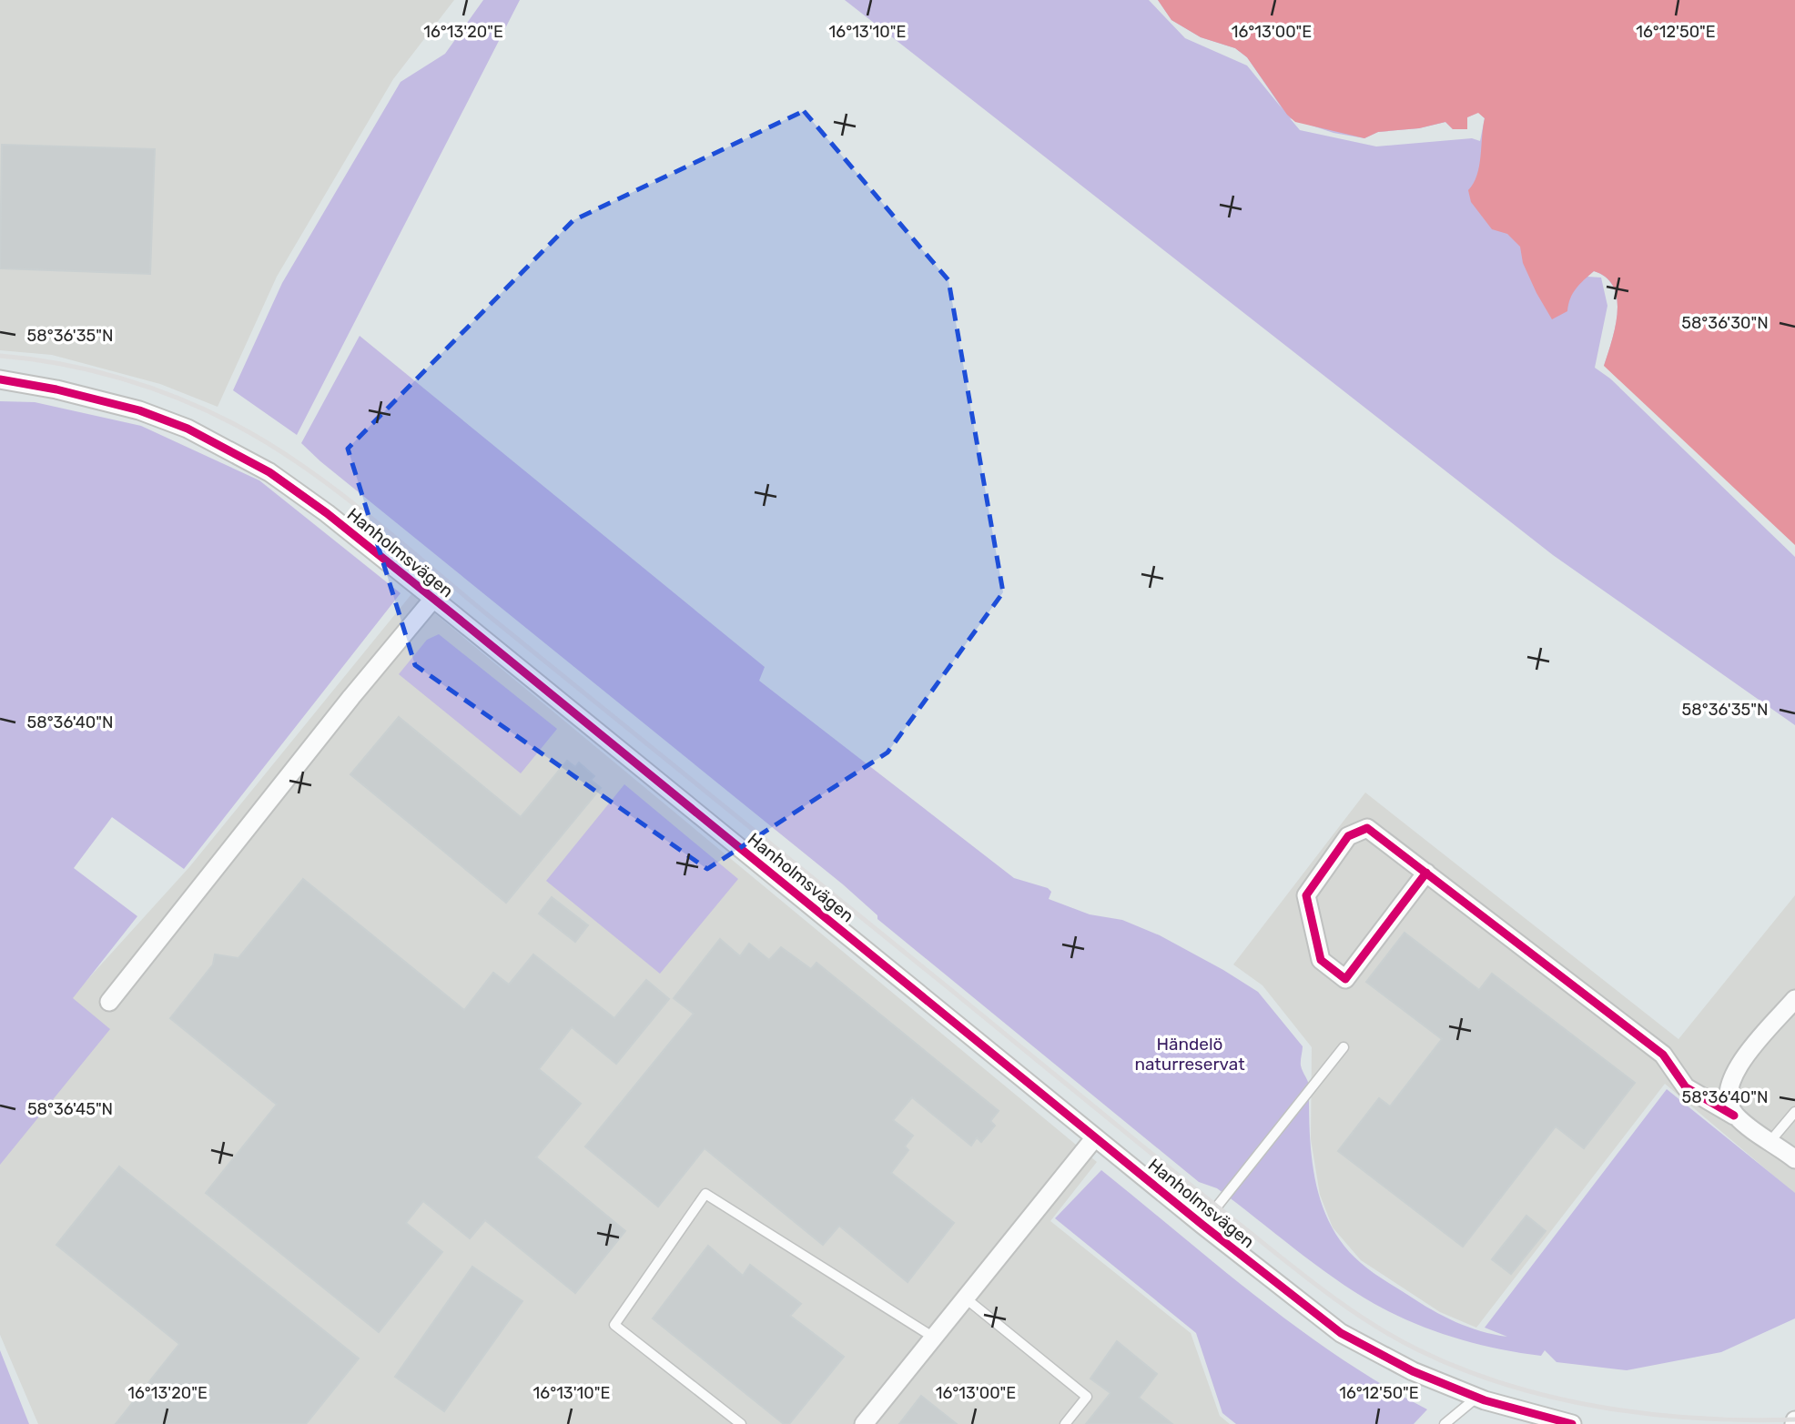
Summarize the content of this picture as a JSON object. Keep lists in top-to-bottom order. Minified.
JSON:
{"streets":{"street":["Hanholmsvägen"]},"parks":["Händelö naturreservat"],"coordinates":["16°13'20\"E","16°13'10\"E","16°13'00\"E","16°12'50\"E","58°36'30\"N","58°36'35\"N","58°36'40\"N","58°36'45\"N"]}
